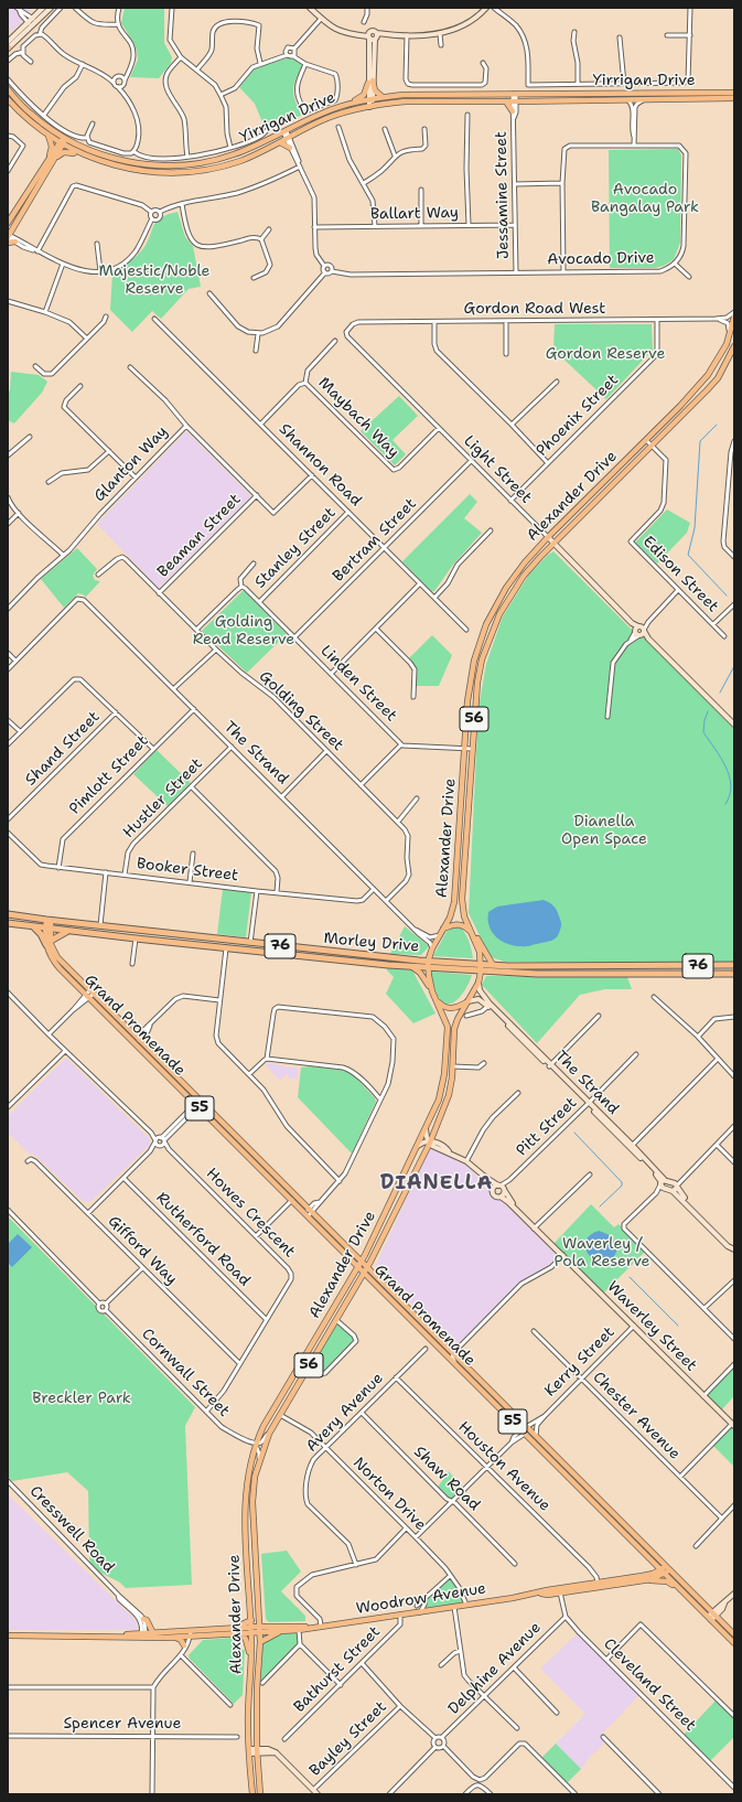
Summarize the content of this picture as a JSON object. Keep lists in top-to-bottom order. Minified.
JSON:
{"streets":{"highway":["Morley Drive","76"],"main road":["Yirrigan Drive","Alexander Drive","56","Grand Promenade","55","Woodrow Avenue"],"street":["Jessamine Street","Ballart Way","Avocado Drive","Gordon Road West","Phoenix Street","Maybach Way","Glanton Way","Shannon Road","Light Street","Beaman Street","Bertram Street","Stanley Street","Edison Street","Linden Street","Golding Street","Shand Street","The Strand","Pimlott Street","Hustler Street","Booker Street","Pitt Street","Howes Crescent","Rutherford Road","Gifford Way","Waverley Street","Kerry Street","Cornwall Street","Avery Avenue","Chester Avenue","Houston Avenue","Shaw Road","Norton Drive","Cresswell Road","Delphine Avenue","Bathurst Street","Cleveland Street","Spencer Avenue","Bayley Street"]},"crossings":[["Yirrigan Drive","Jessamine Street"],["Yirrigan Drive","Avocado Drive"],["Jessamine Street","Ballart Way"],["Jessamine Street","Avocado Drive"],["Ballart Way","Avocado Drive"],["Gordon Road West","Phoenix Street"],["Gordon Road West","Light Street"],["Phoenix Street","Light Street"],["Maybach Way","Shannon Road"],["Maybach Way","Light Street"],["Glanton Way","Shannon Road"],["Glanton Way","Beaman Street"],["Shannon Road","Bertram Street"],["Shannon Road","Stanley Street"],["Light Street","Alexander Drive"],["Light Street","Bertram Street"],["Alexander Drive","Edison Street"],["Alexander Drive","56"],["Alexander Drive","The Strand"],["Alexander Drive","Morley Drive"],["Alexander Drive","Grand Promenade"],["Alexander Drive","Cornwall Street"],["Alexander Drive","Norton Drive"],["Alexander Drive","Woodrow Avenue"],["Beaman Street","Golding Street"],["Bertram Street","Linden Street"],["Stanley Street","Linden Street"],["Golding Street","The Strand"],["56","Morley Drive"],["The Strand","Pimlott Street"],["The Strand","Hustler Street"],["The Strand","Booker Street"],["The Strand","Pitt Street"],["Pimlott Street","Booker Street"],["Hustler Street","Booker Street"],["Morley Drive","Grand Promenade"],["Grand Promenade","Kerry Street"],["Grand Promenade","Woodrow Avenue"],["Pitt Street","Waverley Street"],["Howes Crescent","Rutherford Road"],["Howes Crescent","Gifford Way"],["Howes Crescent","Cornwall Street"],["Waverley Street","Kerry Street"],["Kerry Street","Chester Avenue"],["Kerry Street","Houston Avenue"],["Kerry Street","Shaw Road"],["Kerry Street","Norton Drive"],["Avery Avenue","Houston Avenue"],["Avery Avenue","Shaw Road"],["Avery Avenue","Norton Drive"],["Houston Avenue","Woodrow Avenue"],["Norton Drive","Woodrow Avenue"],["Cresswell Road","Woodrow Avenue"],["Woodrow Avenue","Bathurst Street"],["Delphine Avenue","Cleveland Street"]],"districts":["DIANELLA"],"parks":["Avocado Bangalay Park","Majestic/Noble Reserve","Gordon Reserve","Golding Read Reserve","Dianella Open Space","Waverley / Pola Reserve","Breckler Park"]}
